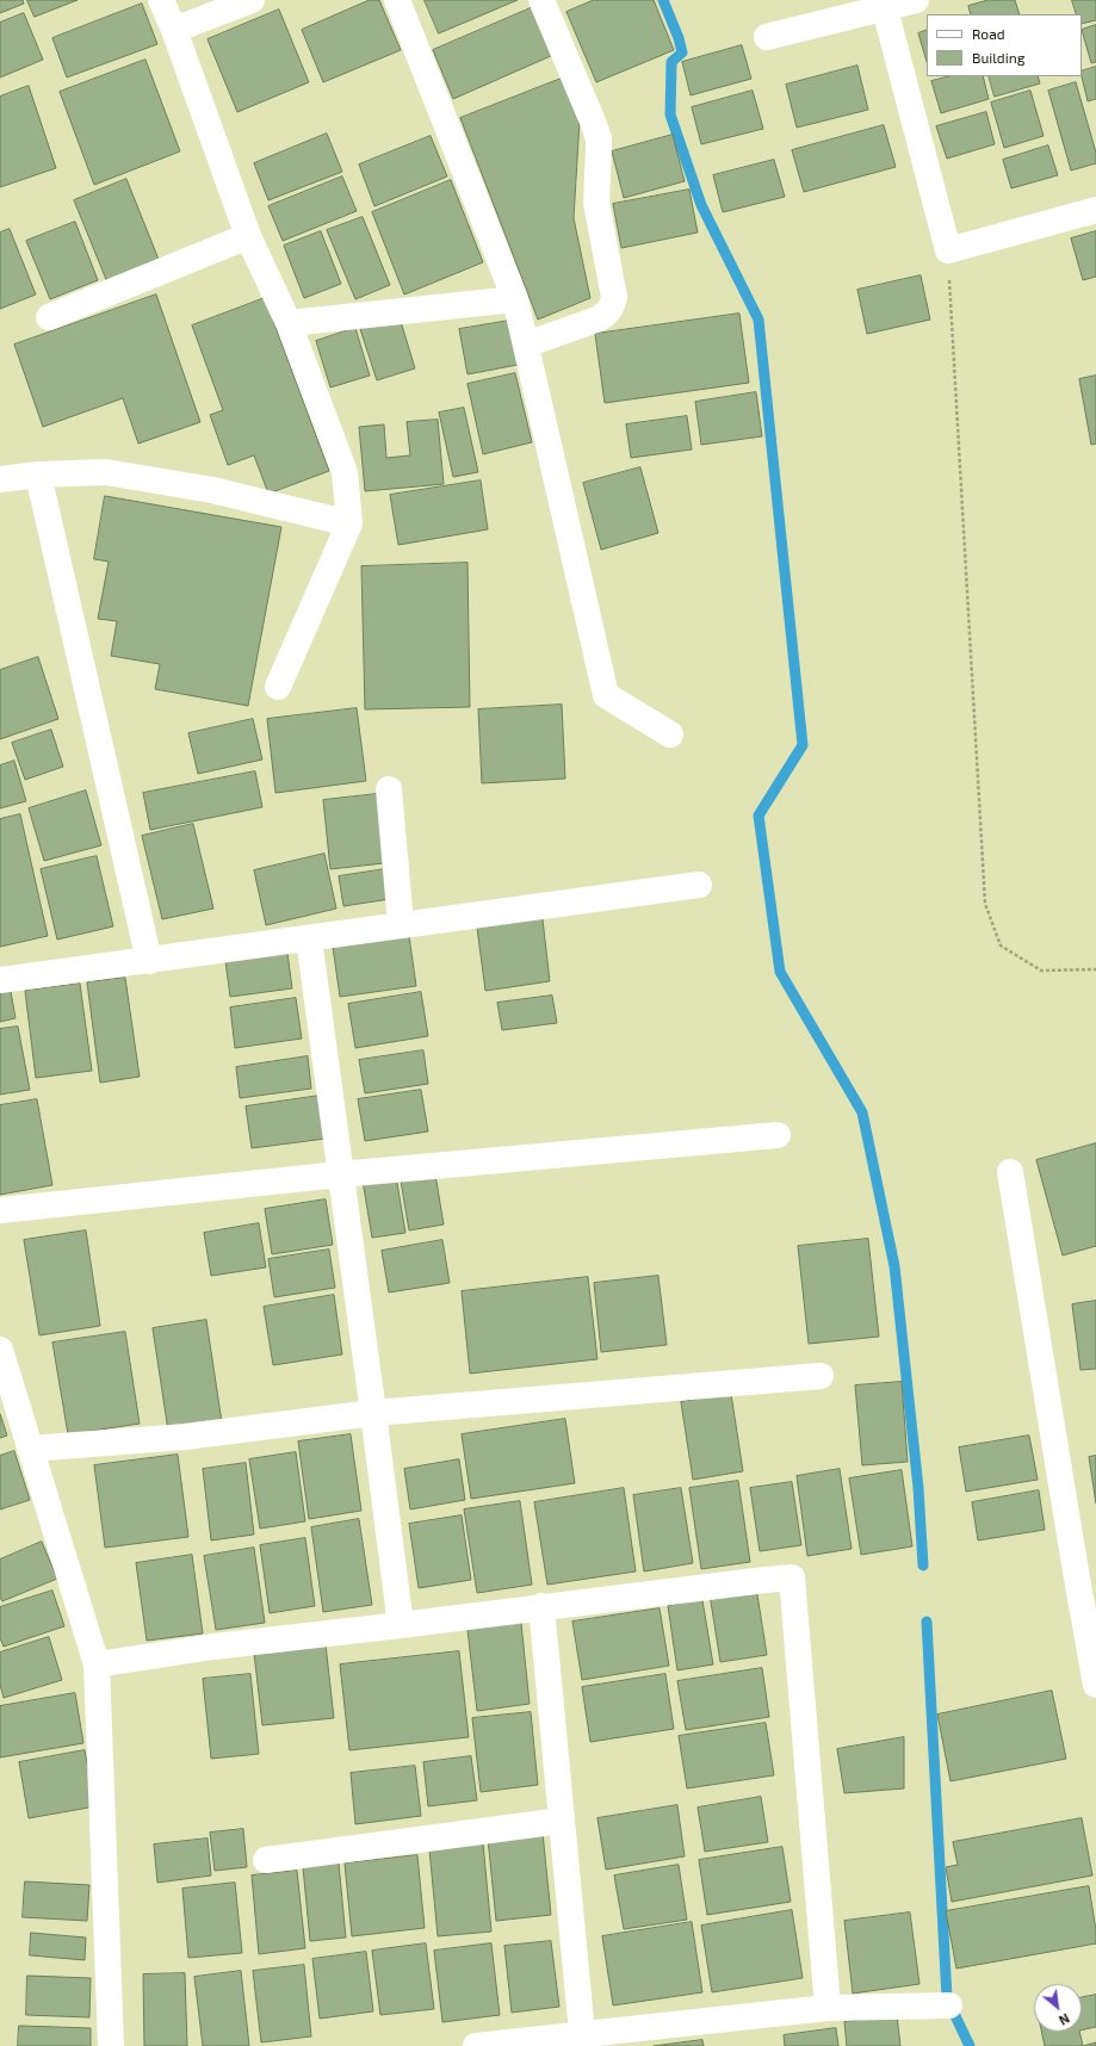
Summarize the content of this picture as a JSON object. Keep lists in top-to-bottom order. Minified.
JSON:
{"legend":["Road","Building"],"north":"bottom right"}
